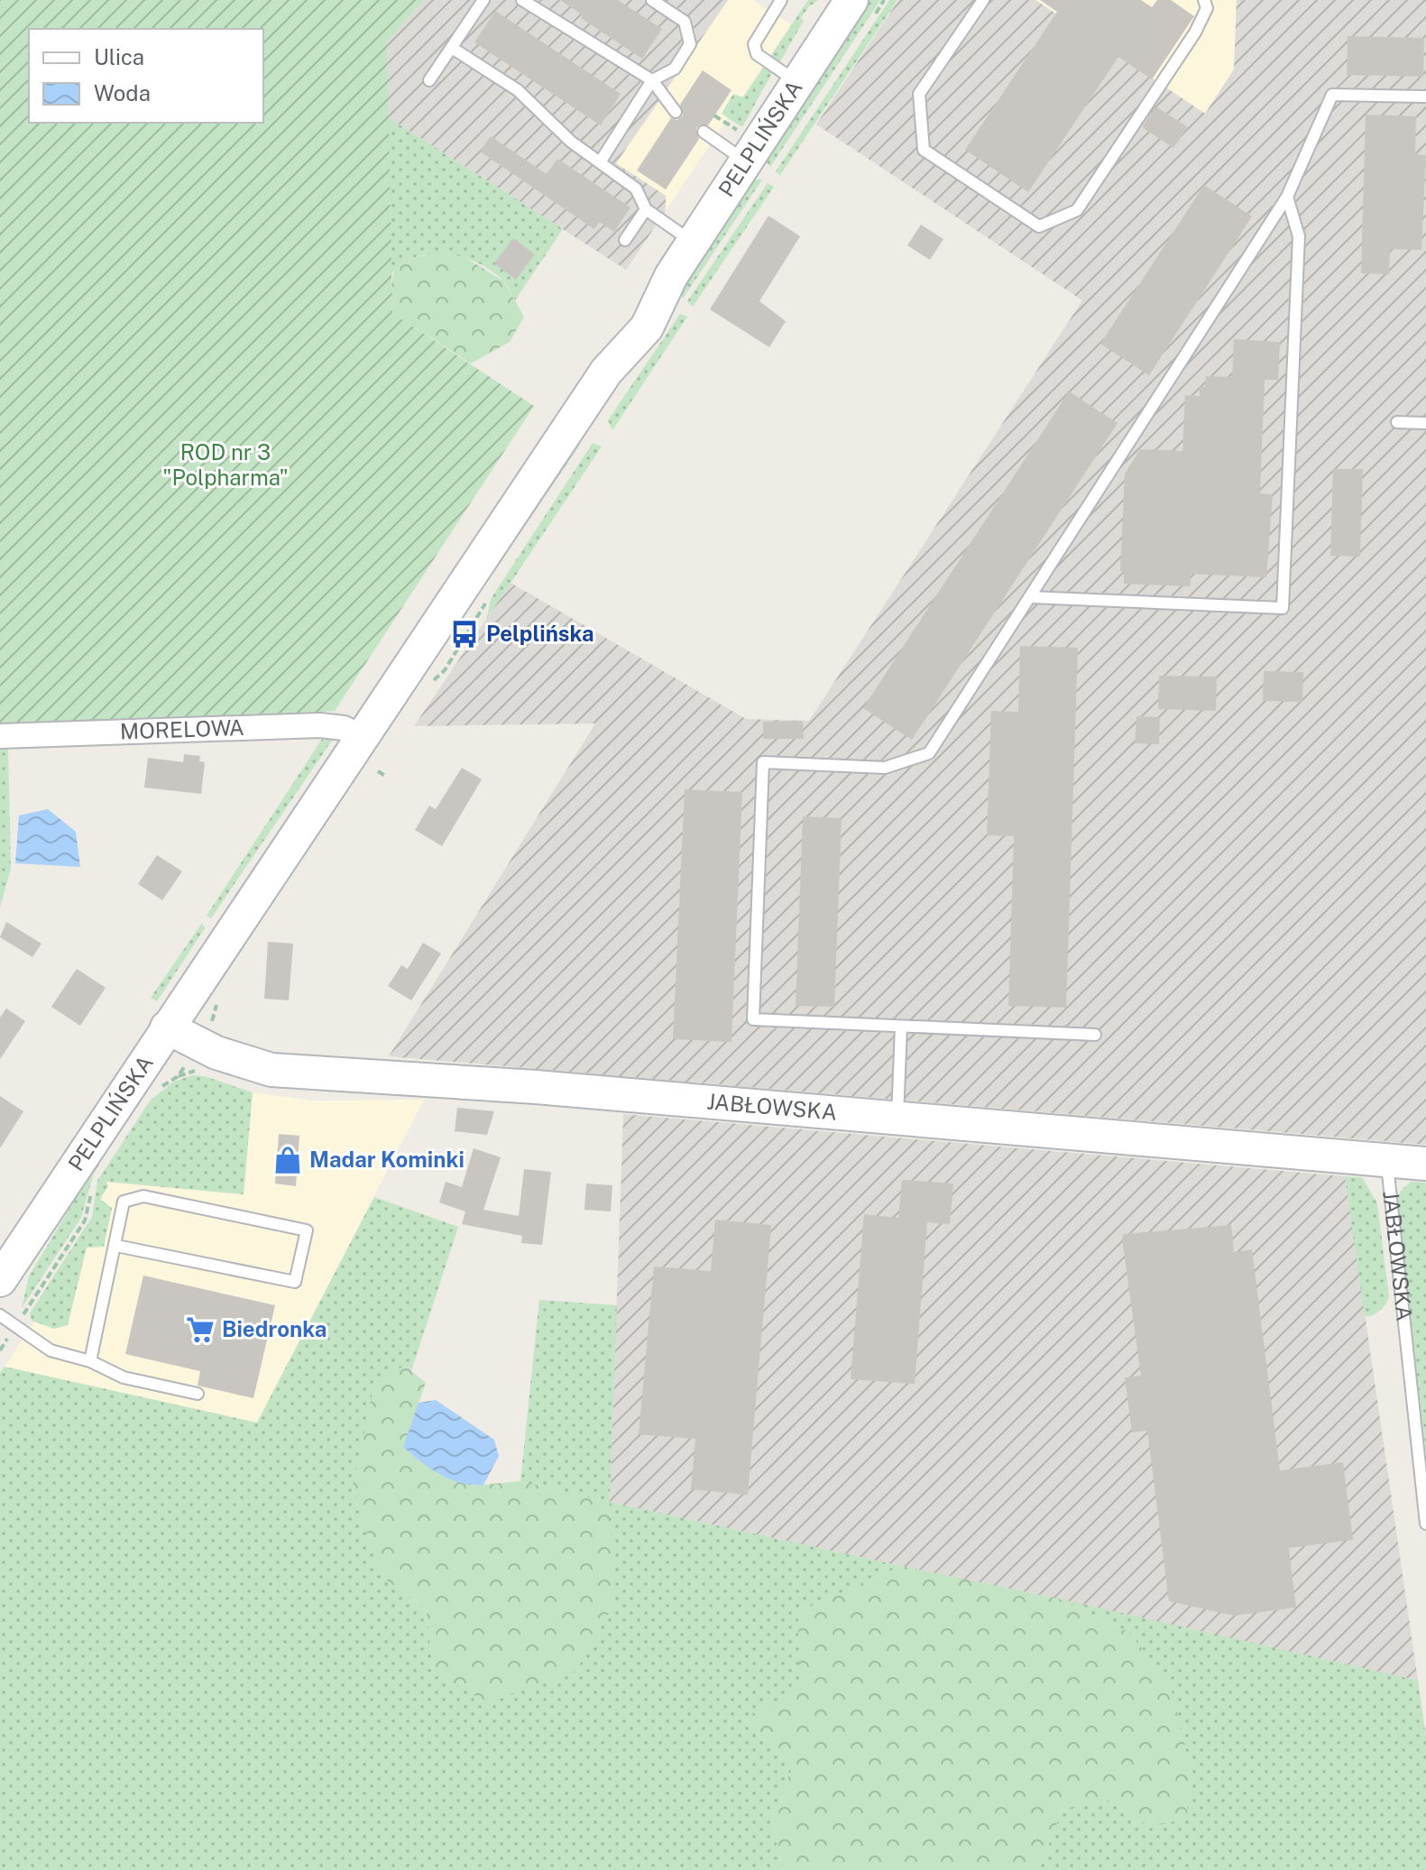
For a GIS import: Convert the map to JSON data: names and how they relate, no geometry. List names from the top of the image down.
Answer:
{
  "streets": {
    "main road": ["PELPLIŃSKA", "JABŁOWSKA"],
    "street": ["MORELOWA"]
  },
  "crossings": [
    ["PELPLIŃSKA", "MORELOWA"],
    ["PELPLIŃSKA", "JABŁOWSKA"]
  ],
  "parks": ["ROD nr 3 \"Polpharma\""],
  "places": {
    "bus stop": ["Pelplińska"],
    "shop": ["Madar Kominki"],
    "supermarket": ["Biedronka"]
  },
  "legend": ["Ulica", "Woda"]
}
